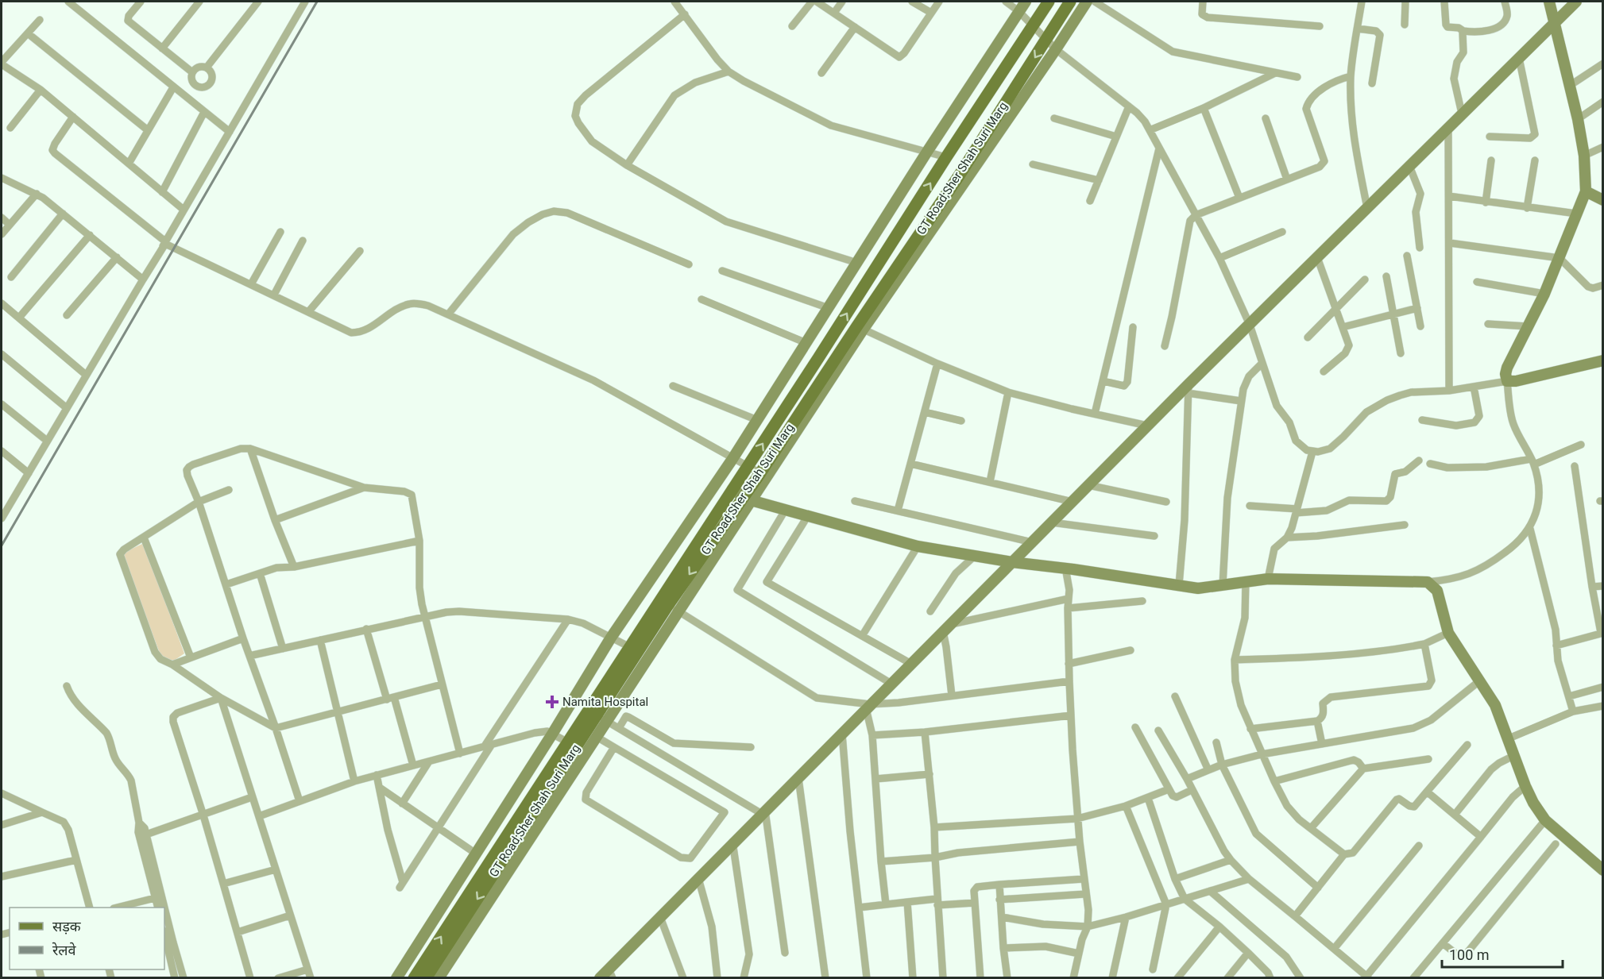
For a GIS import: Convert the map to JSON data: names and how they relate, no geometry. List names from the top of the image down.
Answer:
{
  "streets": {
    "main road": ["GT Road;Sher Shah Suri Marg"]
  },
  "places": {
    "health": ["Namita Hospital"]
  },
  "legend": ["सड़क", "रेलवे"],
  "scale_bar": "100 m"
}
